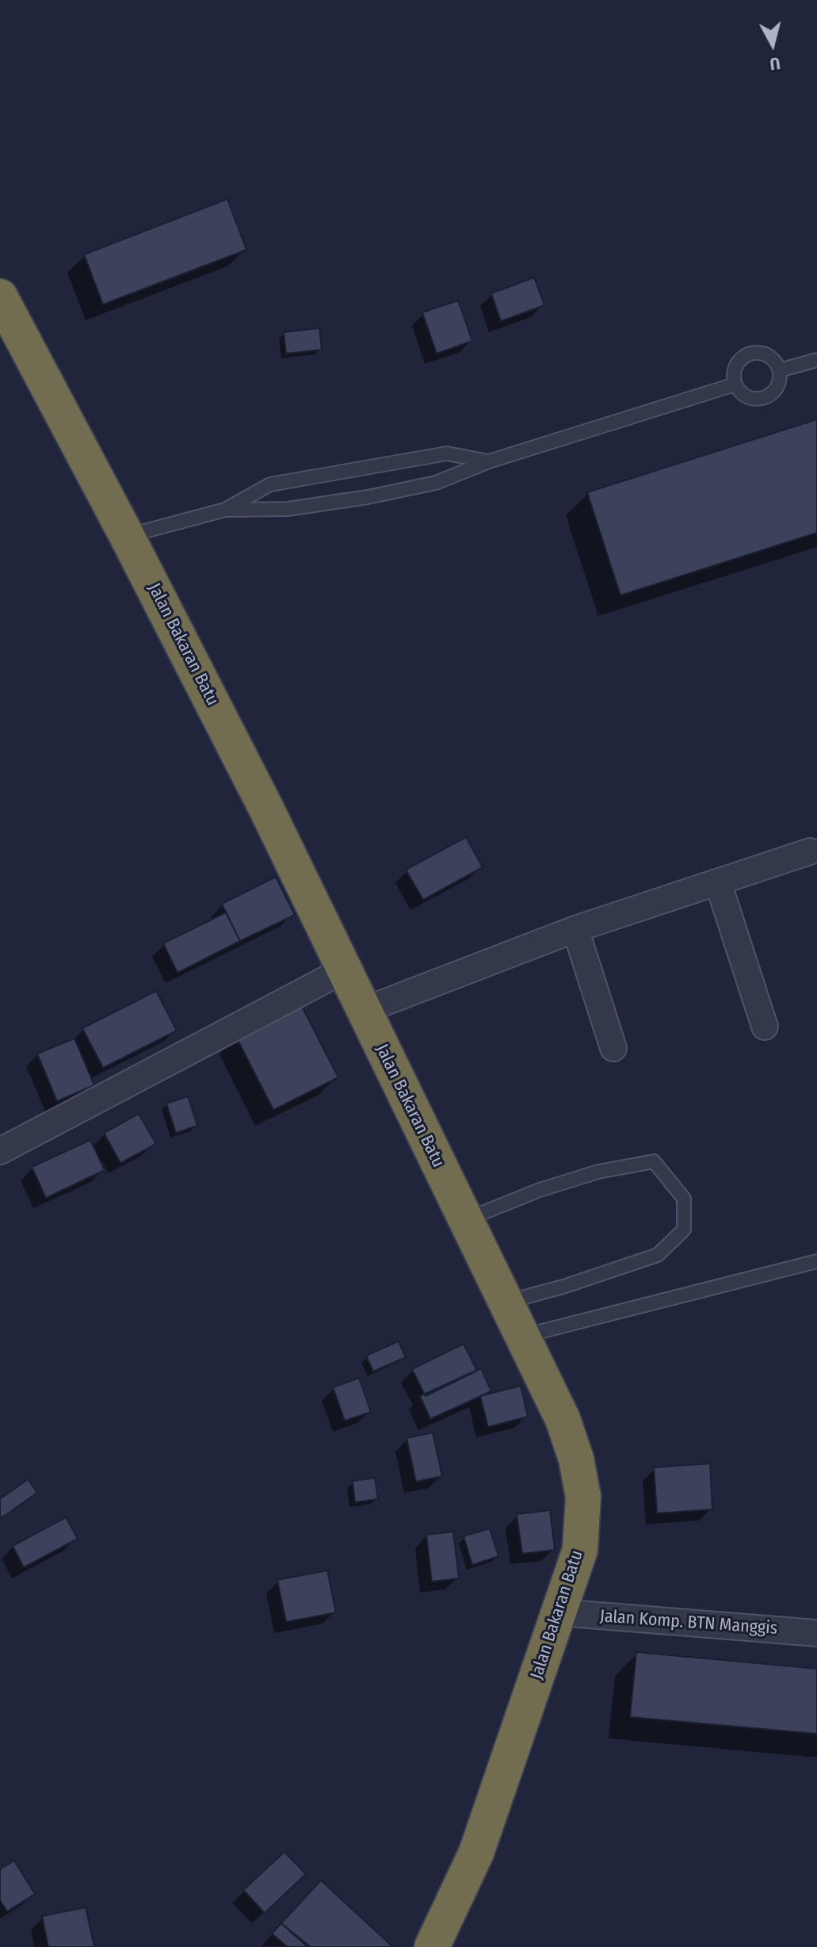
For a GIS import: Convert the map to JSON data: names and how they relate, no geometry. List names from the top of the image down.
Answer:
{
  "streets": {
    "highway": ["Jalan Bakaran Batu"],
    "street": ["Jalan Komp. BTN Manggis"]
  },
  "crossings": [
    ["Jalan Bakaran Batu", "Jalan Komp. BTN Manggis"]
  ],
  "north": "bottom"
}
